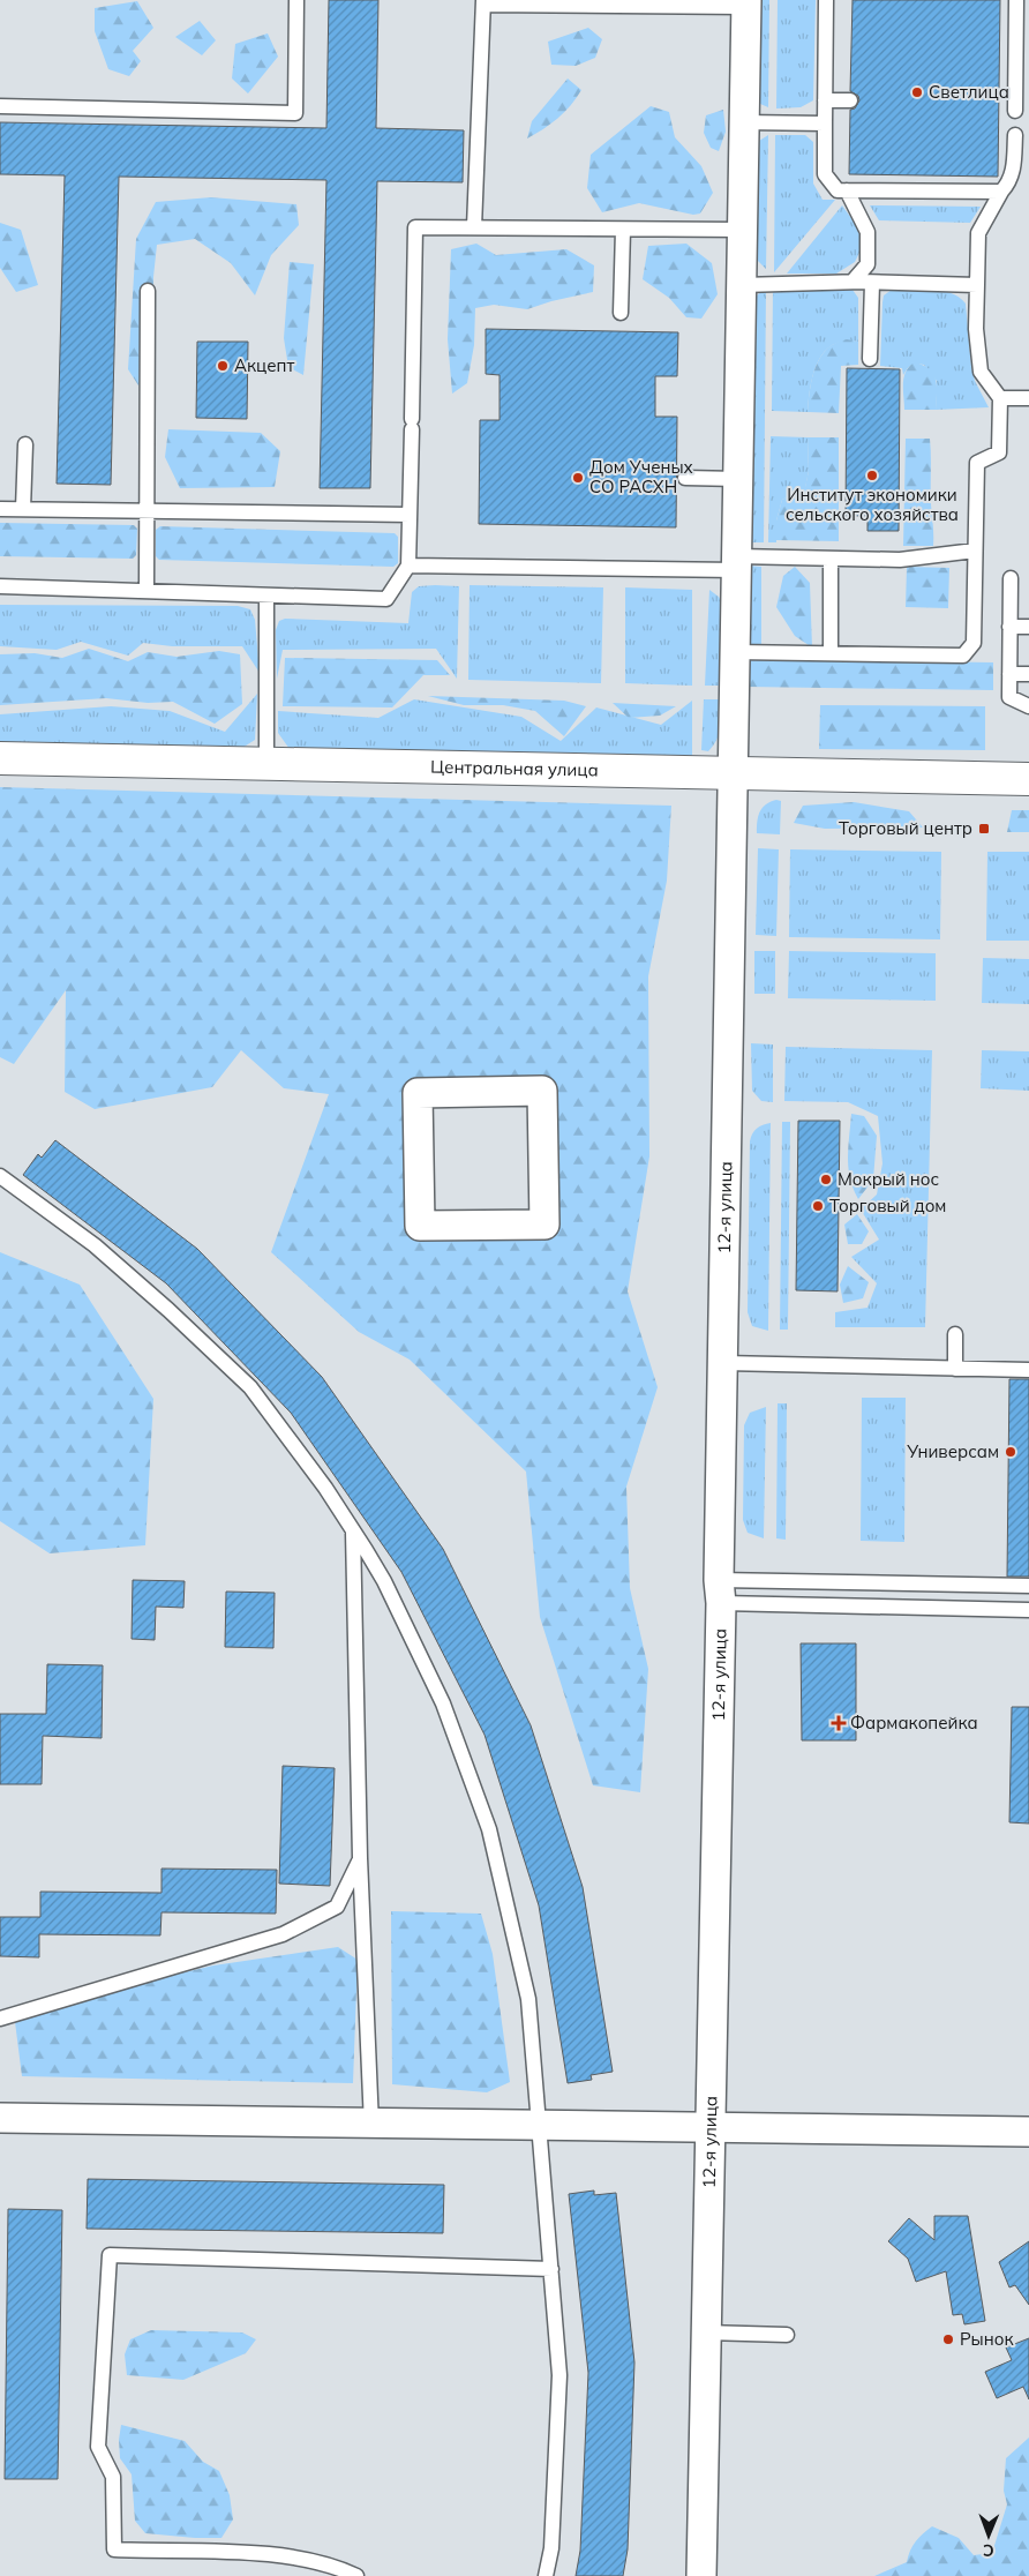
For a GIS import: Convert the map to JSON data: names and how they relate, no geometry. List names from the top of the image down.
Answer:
{
  "streets": {
    "main road": ["Центральная улица"],
    "street": ["12-я улица"]
  },
  "crossings": [
    ["Центральная улица", "12-я улица"]
  ],
  "places": {
    "other": [
      "Светлица",
      "Акцепт",
      "Институт экономики сельского хозяйства",
      "Дом Ученых СО РАСХН",
      "Мокрый нос",
      "Торговый дом",
      "Универсам",
      "Рынок"
    ],
    "transit": ["Торговый центр"],
    "health": ["Фармакопейка"]
  },
  "north": "bottom"
}
